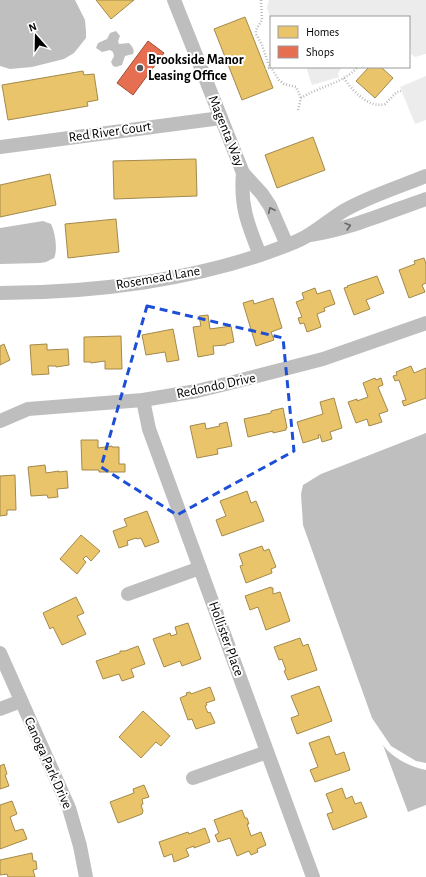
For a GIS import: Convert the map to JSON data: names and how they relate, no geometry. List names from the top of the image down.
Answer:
{
  "streets": {
    "street": [
      "Magenta Way",
      "Red River Court",
      "Rosemead Lane",
      "Redondo Drive",
      "Hollister Place",
      "Canoga Park Drive"
    ]
  },
  "crossings": [
    ["Magenta Way", "Red River Court"],
    ["Magenta Way", "Rosemead Lane"],
    ["Redondo Drive", "Hollister Place"]
  ],
  "places": ["Brookside Manor Leasing Office"],
  "legend": ["Homes", "Shops"],
  "north": "top"
}
